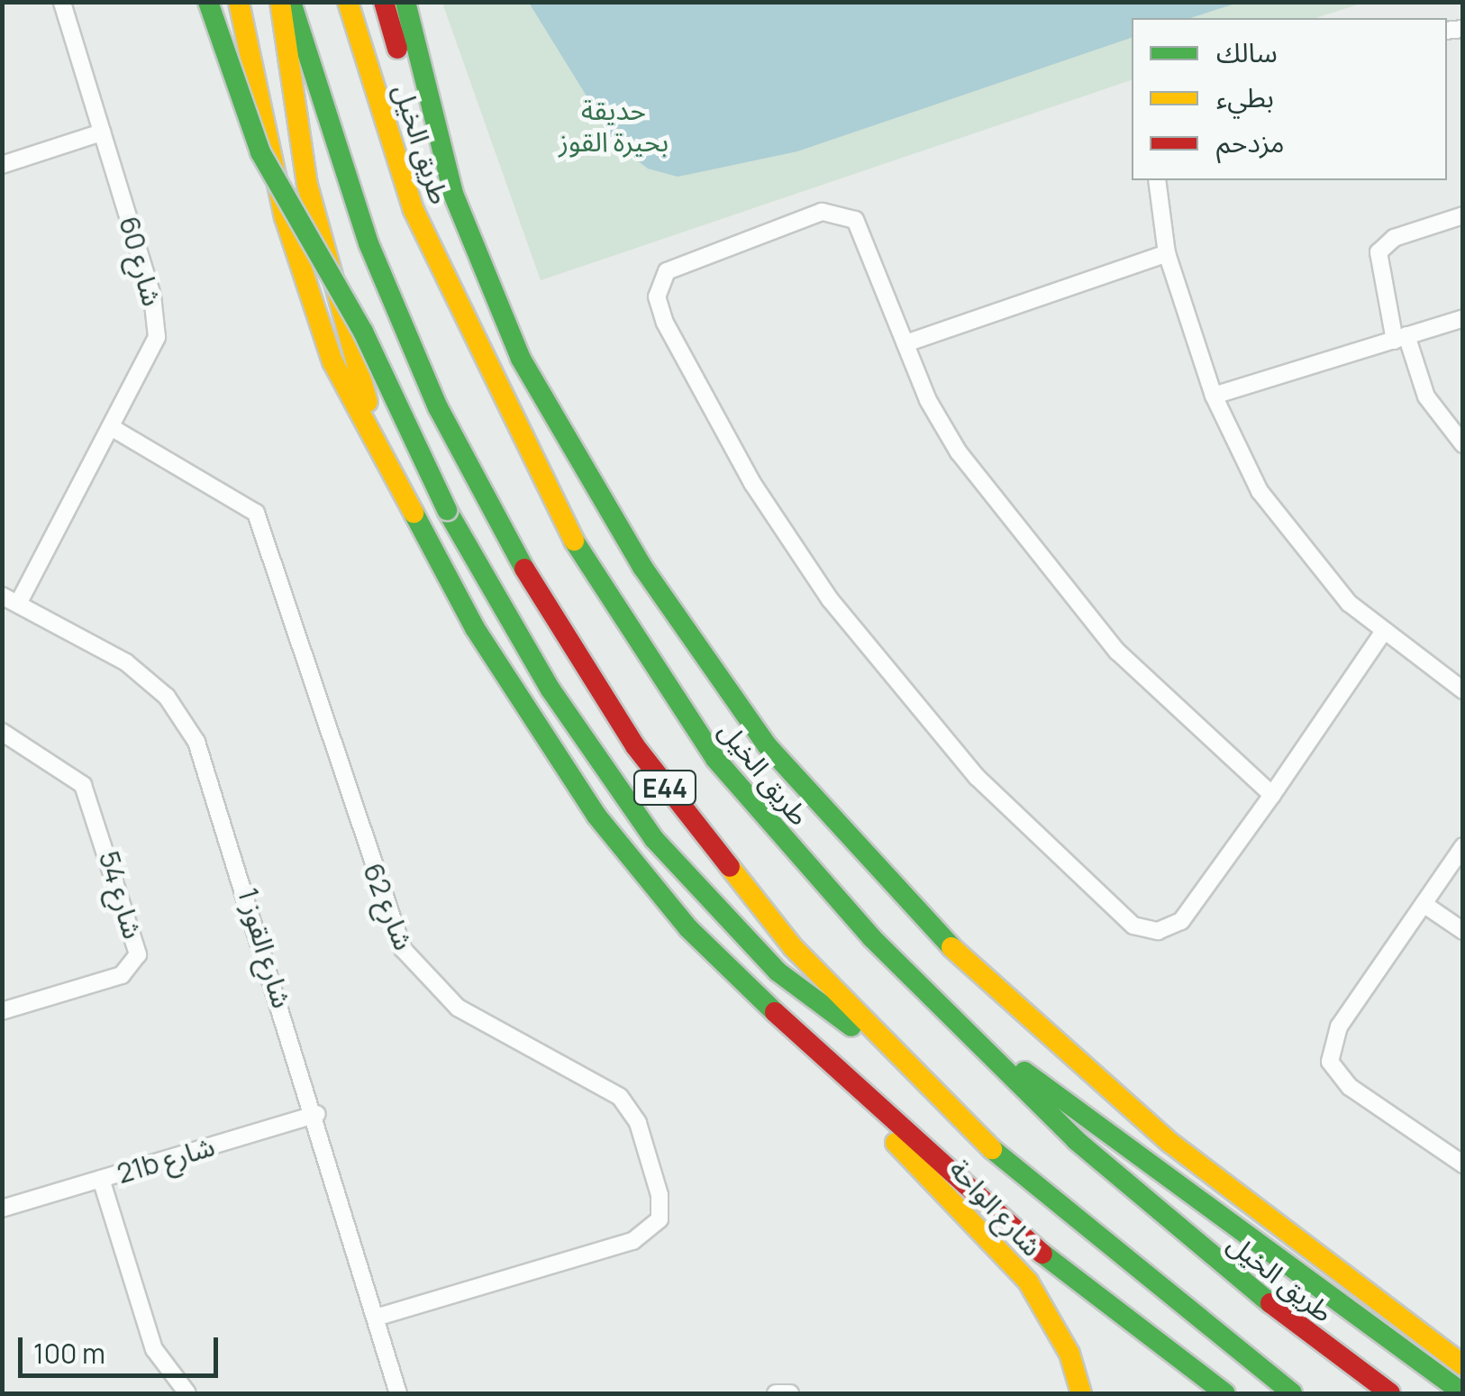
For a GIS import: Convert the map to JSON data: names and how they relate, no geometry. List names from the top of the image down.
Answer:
{
  "streets": {
    "main road": ["طريق الخيل", "E44", "شارع الواحة"],
    "street": [
      "شارع 60",
      "شارع 54",
      "شارع 62",
      "شارع القوز 1",
      "21b شارع"
    ]
  },
  "crossings": [
    ["شارع 60", "شارع 62"],
    ["شارع 60", "شارع القوز 1"],
    ["شارع 62", "شارع القوز 1"],
    ["شارع القوز 1", "21b شارع"]
  ],
  "parks": ["حديقة بحيرة القوز"],
  "legend": ["سالك", "بطيء", "مزدحم"],
  "scale_bar": "100 m"
}
